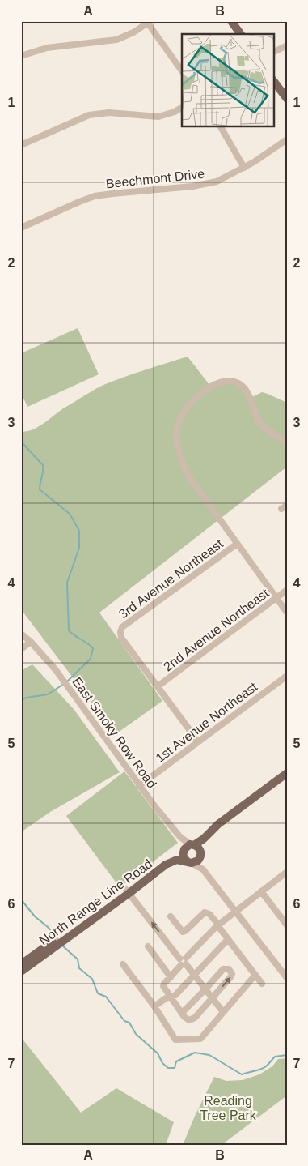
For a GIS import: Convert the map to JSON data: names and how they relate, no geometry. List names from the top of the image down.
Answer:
{
  "streets": {
    "main road": ["North Range Line Road"],
    "street": [
      "Beechmont Drive",
      "3rd Avenue Northeast",
      "2nd Avenue Northeast",
      "1st Avenue Northeast",
      "East Smoky Row Road"
    ]
  },
  "crossings": [
    ["3rd Avenue Northeast", "2nd Avenue Northeast"],
    ["1st Avenue Northeast", "East Smoky Row Road"],
    ["East Smoky Row Road", "North Range Line Road"]
  ],
  "parks": ["Reading Tree Park"],
  "grid": {
    "columns": ["A", "B"],
    "rows": [
      "1",
      "2",
      "3",
      "4",
      "5",
      "6",
      "7"
    ]
  }
}
